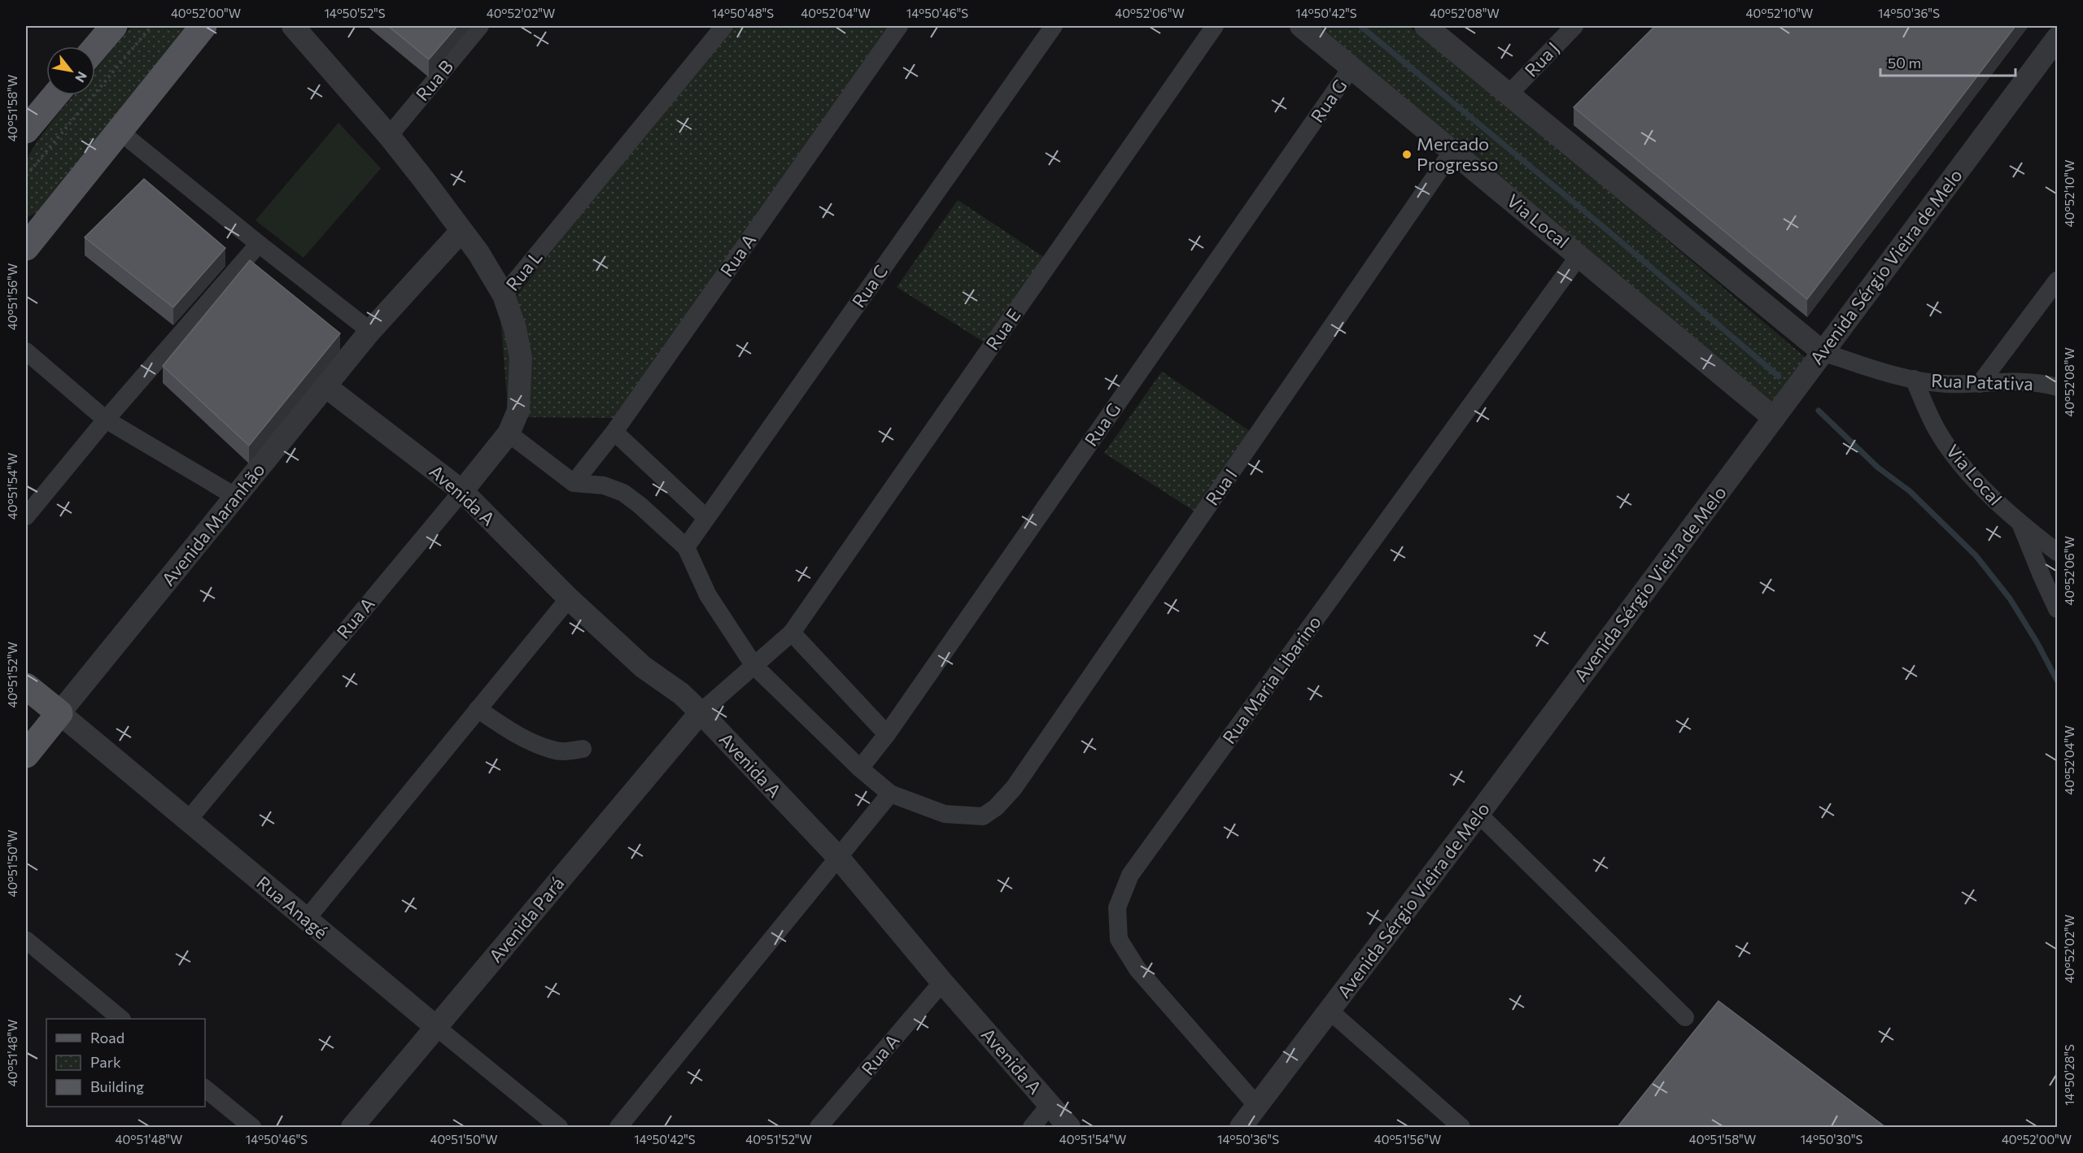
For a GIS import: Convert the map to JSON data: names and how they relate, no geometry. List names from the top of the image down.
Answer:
{
  "streets": {
    "main road": ["Avenida Maranhão", "Rua Anagé"],
    "street": [
      "Rua J",
      "Rua B",
      "Rua G",
      "Via Local",
      "Rua A",
      "Avenida Sérgio Vieira de Melo",
      "Rua L",
      "Rua C",
      "Rua E",
      "Rua Patativa",
      "Rua I",
      "Avenida A",
      "Rua Maria Libarino",
      "Avenida Pará"
    ]
  },
  "crossings": [
    ["Rua B", "Rua L"],
    ["Rua G", "Via Local"],
    ["Via Local", "Avenida Sérgio Vieira de Melo"],
    ["Via Local", "Rua Patativa"],
    ["Via Local", "Rua I"],
    ["Via Local", "Rua Maria Libarino"],
    ["Rua A", "Rua L"],
    ["Rua A", "Avenida A"],
    ["Rua A", "Rua Anagé"],
    ["Avenida Sérgio Vieira de Melo", "Rua Patativa"],
    ["Avenida Sérgio Vieira de Melo", "Rua Maria Libarino"],
    ["Rua L", "Avenida Maranhão"],
    ["Rua E", "Avenida A"],
    ["Rua E", "Avenida Pará"],
    ["Avenida A", "Avenida Maranhão"],
    ["Avenida A", "Avenida Pará"],
    ["Avenida Maranhão", "Rua Anagé"],
    ["Rua Anagé", "Avenida Pará"]
  ],
  "places": ["Mercado Progresso"],
  "legend": ["Road", "Park", "Building"],
  "scale_bar": "50 m",
  "north": "bottom right",
  "coordinates": [
    "40°52'00\"W",
    "14°50'52\"S",
    "40°52'02\"W",
    "14°50'48\"S",
    "40°52'04\"W",
    "14°50'46\"S",
    "40°52'06\"W",
    "14°50'42\"S",
    "40°52'08\"W",
    "40°52'10\"W",
    "14°50'36\"S",
    "40°51'58\"W",
    "40°51'56\"W",
    "40°51'54\"W",
    "40°51'52\"W",
    "40°51'50\"W",
    "40°51'48\"W",
    "14°50'28\"S",
    "14°50'30\"S"
  ]
}
